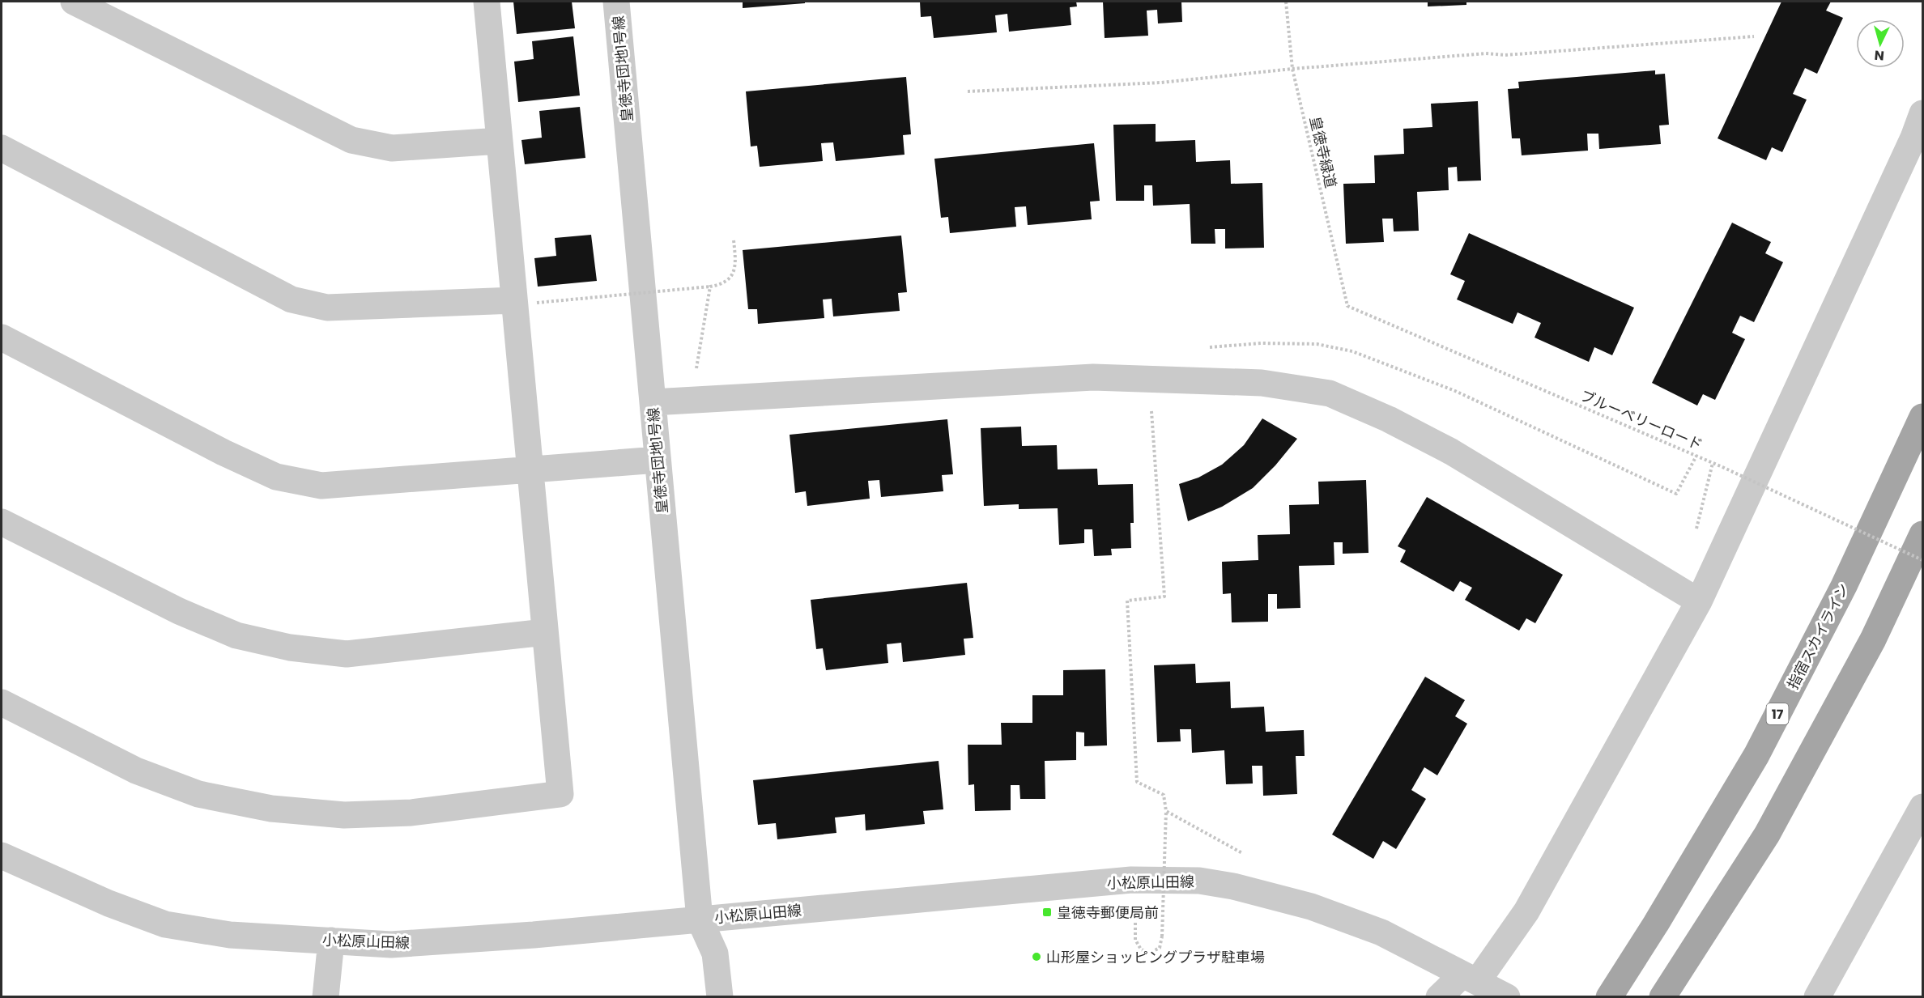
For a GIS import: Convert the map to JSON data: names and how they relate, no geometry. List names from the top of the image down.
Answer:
{
  "streets": {
    "main road": ["指宿スカイライン", "17"],
    "street": ["皇徳寺団地1号線", "小松原山田線"],
    "path": ["皇徳寺緑道", "ブルーベリーロード"]
  },
  "crossings": [
    ["皇徳寺団地1号線", "小松原山田線"],
    ["皇徳寺緑道", "ブルーベリーロード"]
  ],
  "places": {
    "transit": ["皇徳寺郵便局前"],
    "other": ["山形屋ショッピングプラザ駐車場"]
  },
  "north": "bottom"
}
